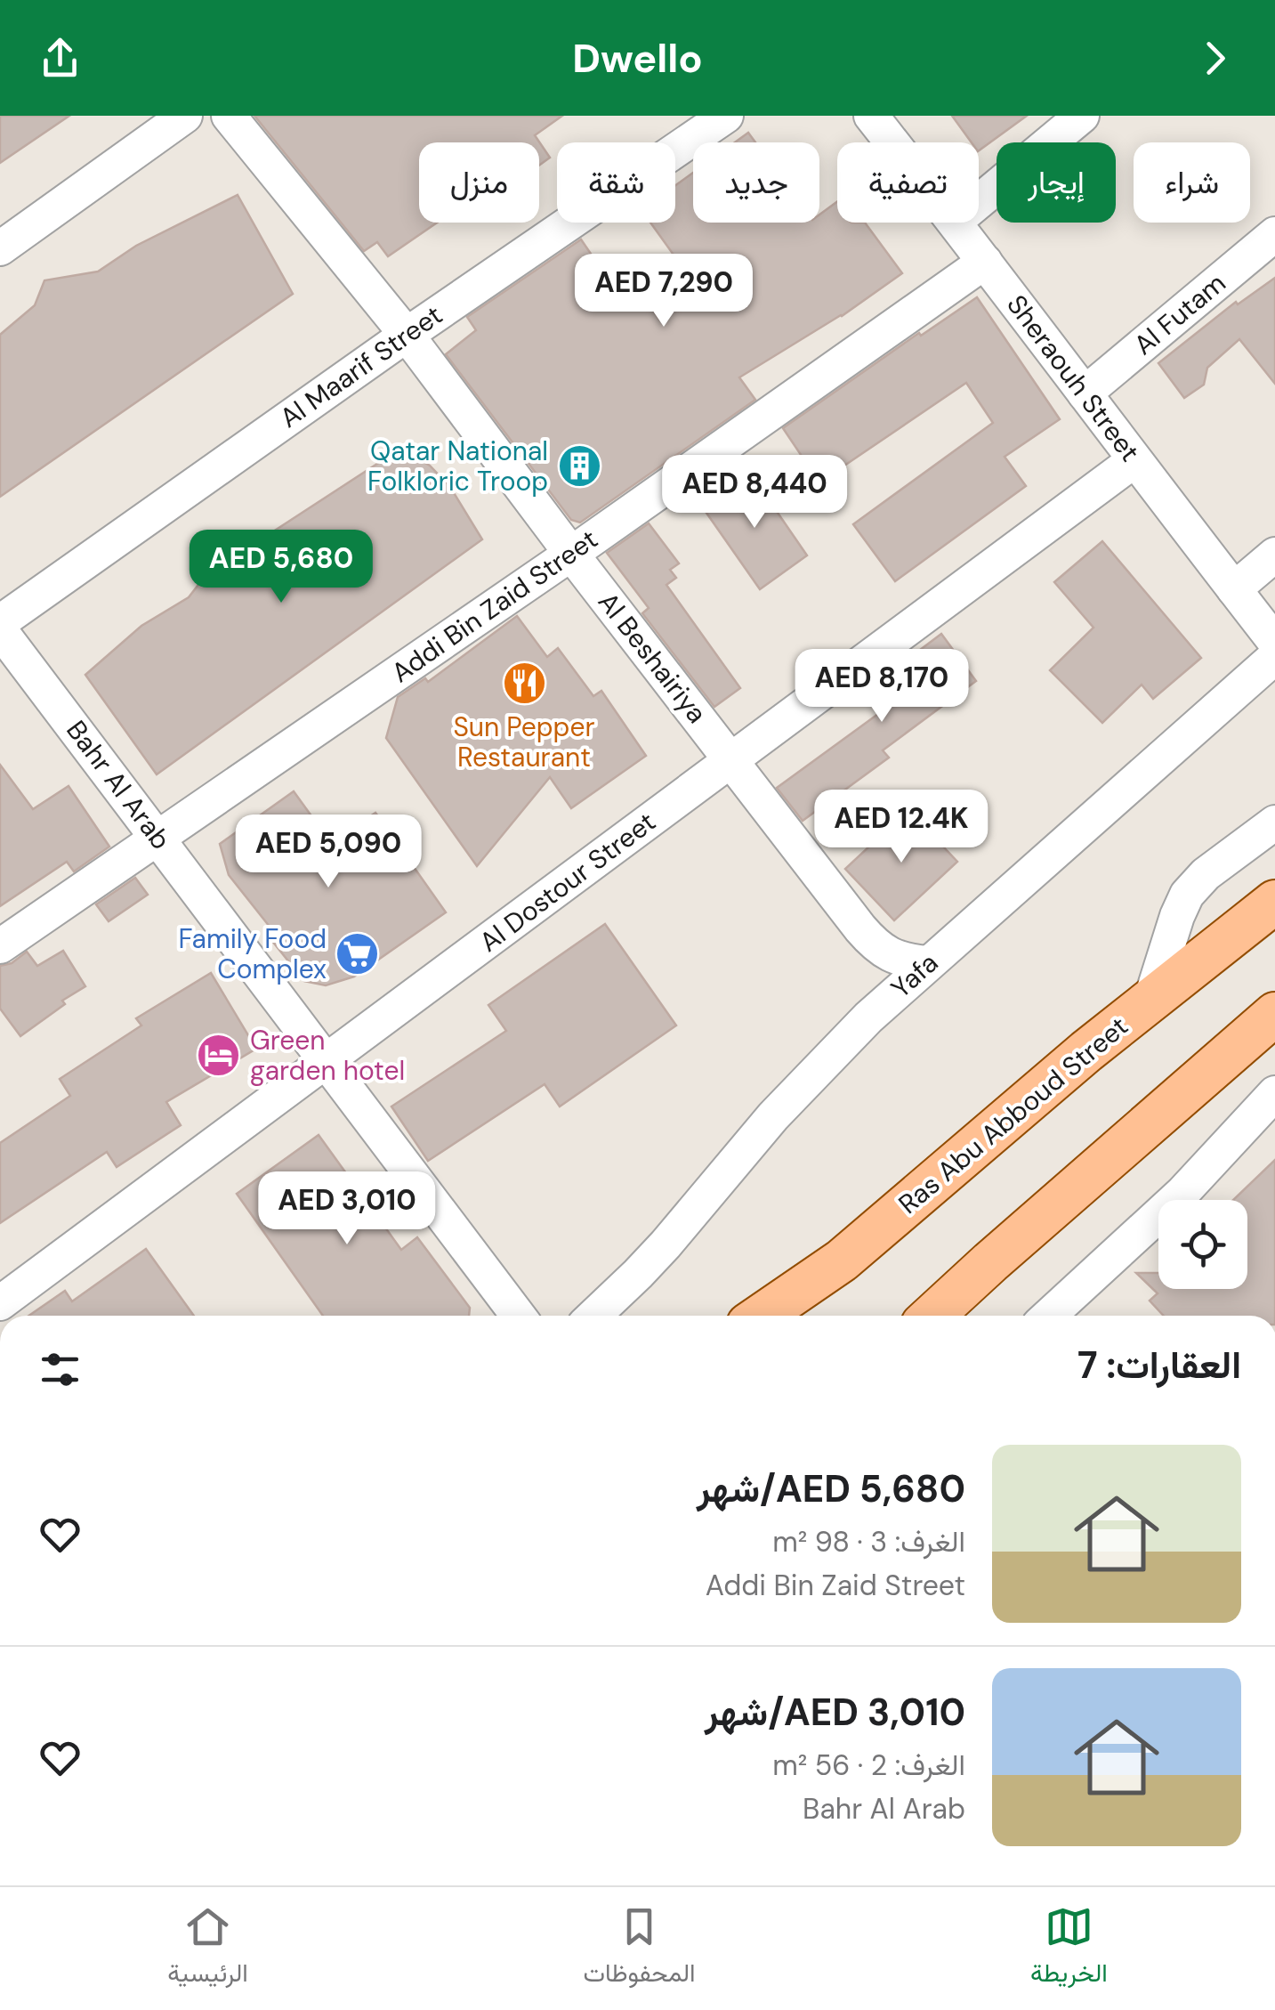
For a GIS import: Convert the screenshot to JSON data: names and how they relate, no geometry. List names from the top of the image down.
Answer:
{
  "streets": {
    "main road": ["Ras Abu Abboud Street"],
    "street": [
      "Al Futam",
      "Al Maarif Street",
      "Sheraouh Street",
      "Addi Bin Zaid Street",
      "Al Beshairiya",
      "Bahr Al Arab",
      "Al Dostour Street",
      "Yafa"
    ]
  },
  "crossings": [
    ["Al Futam", "Sheraouh Street"],
    ["Al Maarif Street", "Al Beshairiya"],
    ["Sheraouh Street", "Addi Bin Zaid Street"],
    ["Sheraouh Street", "Al Dostour Street"],
    ["Addi Bin Zaid Street", "Al Beshairiya"],
    ["Addi Bin Zaid Street", "Bahr Al Arab"],
    ["Al Beshairiya", "Al Dostour Street"],
    ["Al Beshairiya", "Yafa"],
    ["Bahr Al Arab", "Al Dostour Street"]
  ],
  "places": {
    "building": ["Qatar National Folkloric Troop"],
    "restaurant": ["Sun Pepper Restaurant"],
    "supermarket": ["Family Food Complex"],
    "hotel": ["Green garden hotel"]
  },
  "page": {
    "header": "Dwello",
    "chip": [
      "شراء",
      "إيجار",
      "تصفية",
      "جديد",
      "شقة",
      "منزل"
    ],
    "price": [
      "AED 7,290",
      "AED 8,440",
      "AED 5,680",
      "AED 8,170",
      "AED 12.4K",
      "AED 5,090",
      "AED 3,010"
    ],
    "heading": "العقارات: 7",
    "list": [
      {
        "name": "AED 5,680/شهر",
        "note": "الغرف: 3 · 98 m² · Addi Bin Zaid Street"
      },
      {
        "name": "AED 3,010/شهر",
        "note": "الغرف: 2 · 56 m² · Bahr Al Arab"
      }
    ],
    "tabs": ["الخريطة", "المحفوظات", "الرئيسية"]
  }
}
